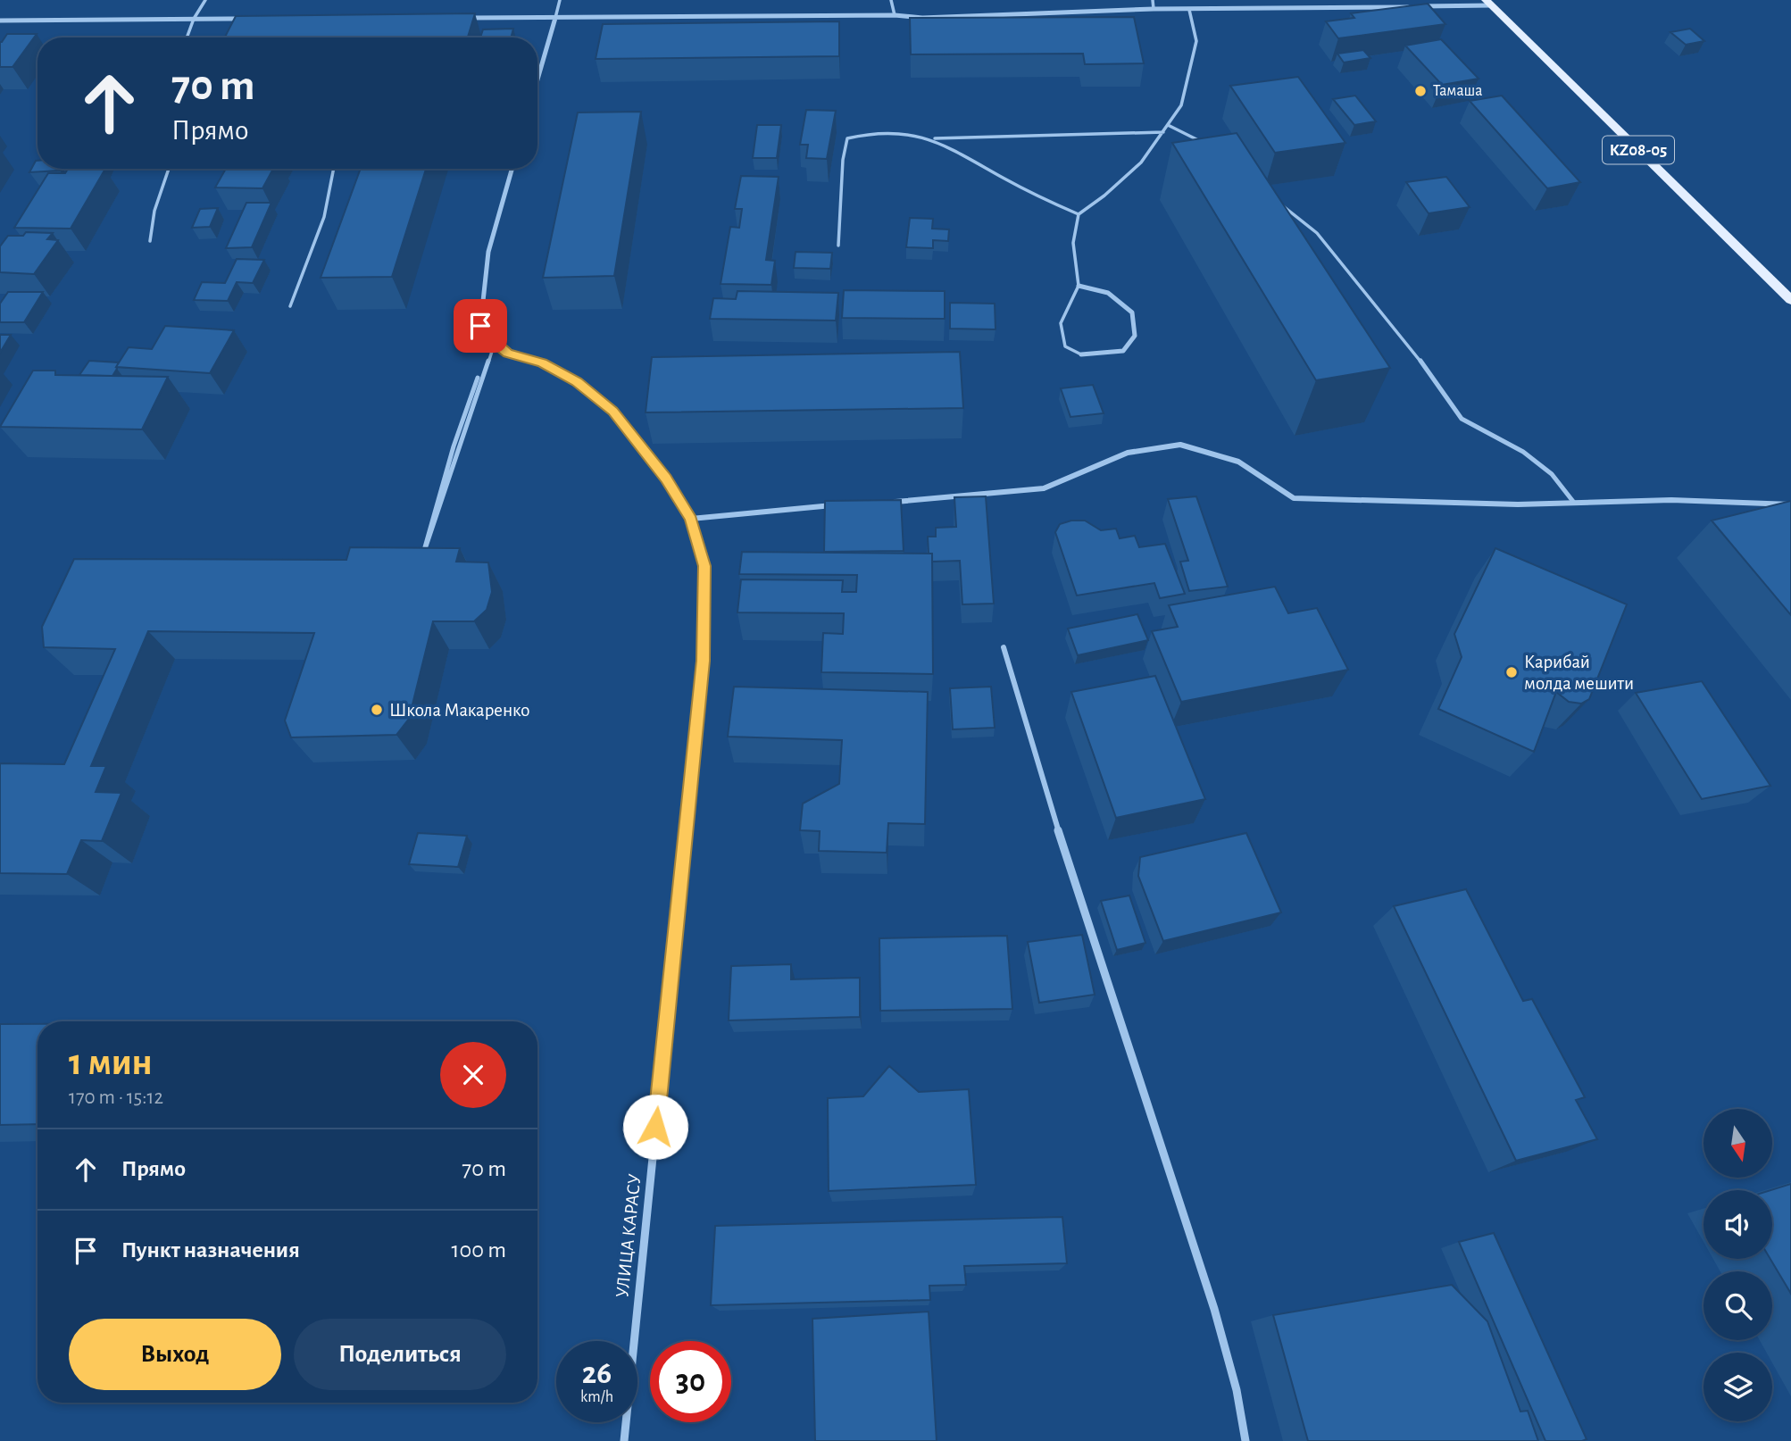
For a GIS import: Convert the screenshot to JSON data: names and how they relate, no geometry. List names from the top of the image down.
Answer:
{
  "streets": {
    "main road": ["KZ08-05"],
    "street": ["УЛИЦА КАРАСУ"]
  },
  "places": ["Тамаша", "Карибай молда мешити", "Школа Макаренко"],
  "north": "bottom",
  "page": {
    "turn": ["70 m", "Прямо"],
    "heading": ["1 мин", "170 m · 15:12"],
    "list": [
      {
        "name": "Прямо",
        "value": "70 m"
      },
      {
        "name": "Пункт назначения",
        "value": "100 m"
      }
    ],
    "buttons": ["Выход", "Поделиться"],
    "speed": "26 km/h",
    "limit": "30"
  }
}
